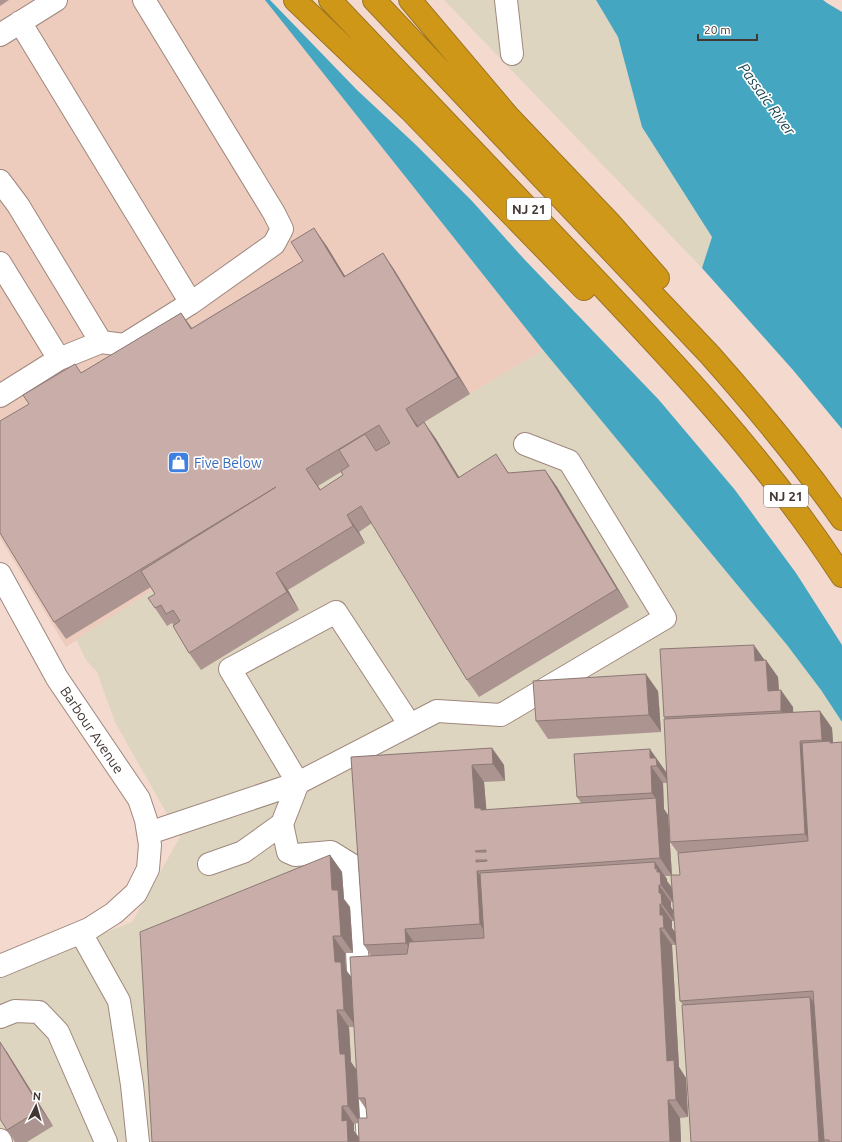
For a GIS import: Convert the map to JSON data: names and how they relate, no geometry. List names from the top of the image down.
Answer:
{
  "streets": {
    "highway": ["NJ 21"],
    "street": ["Barbour Avenue"]
  },
  "water": ["Passaic River"],
  "places": {
    "shop": ["Five Below"]
  },
  "scale_bar": "20 m",
  "north": "top"
}
